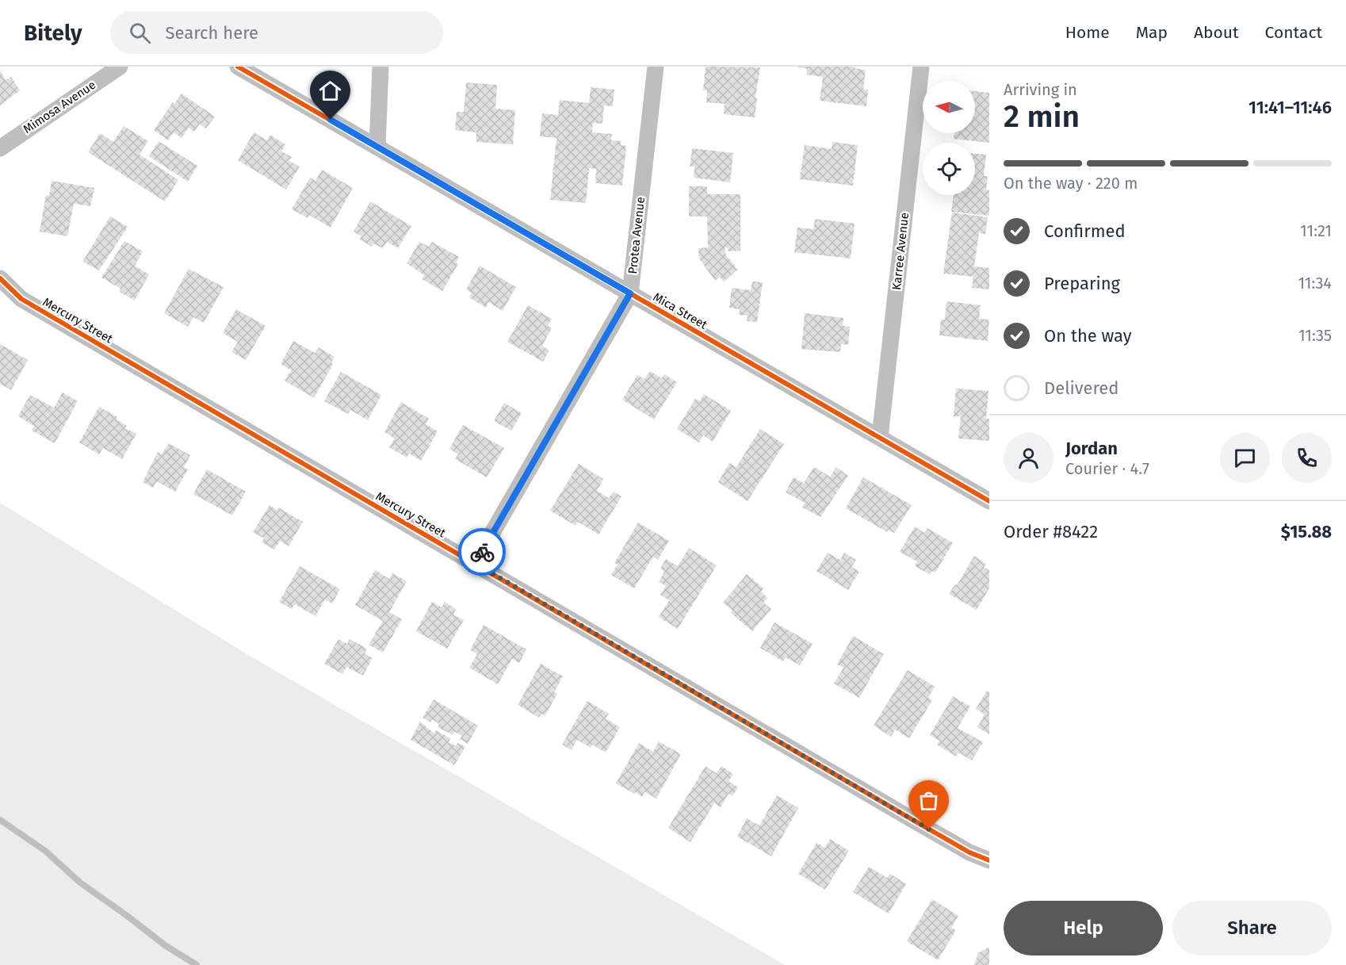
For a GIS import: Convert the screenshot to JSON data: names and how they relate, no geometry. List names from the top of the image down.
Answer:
{
  "streets": {
    "street": [
      "Mimosa Avenue",
      "Protea Avenue",
      "Karree Avenue",
      "Mica Street",
      "Mercury Street"
    ]
  },
  "crossings": [
    ["Protea Avenue", "Mica Street"],
    ["Protea Avenue", "Mercury Street"],
    ["Karree Avenue", "Mica Street"]
  ],
  "north": "left",
  "page": {
    "header": "Bitely",
    "search": "Search here",
    "nav": [
      "Home",
      "Map",
      "About",
      "Contact"
    ],
    "heading": ["2 min", "Arriving in", "11:41–11:46"],
    "panel": [
      "Jordan",
      "Courier · 4.7",
      "Order #8422",
      "$15.88"
    ],
    "bar": "On the way · 220 m",
    "list": [
      ["Confirmed", "11:21"],
      ["Preparing", "11:34"],
      ["On the way", "11:35"],
      "Delivered"
    ],
    "buttons": ["Help", "Share"]
  }
}
